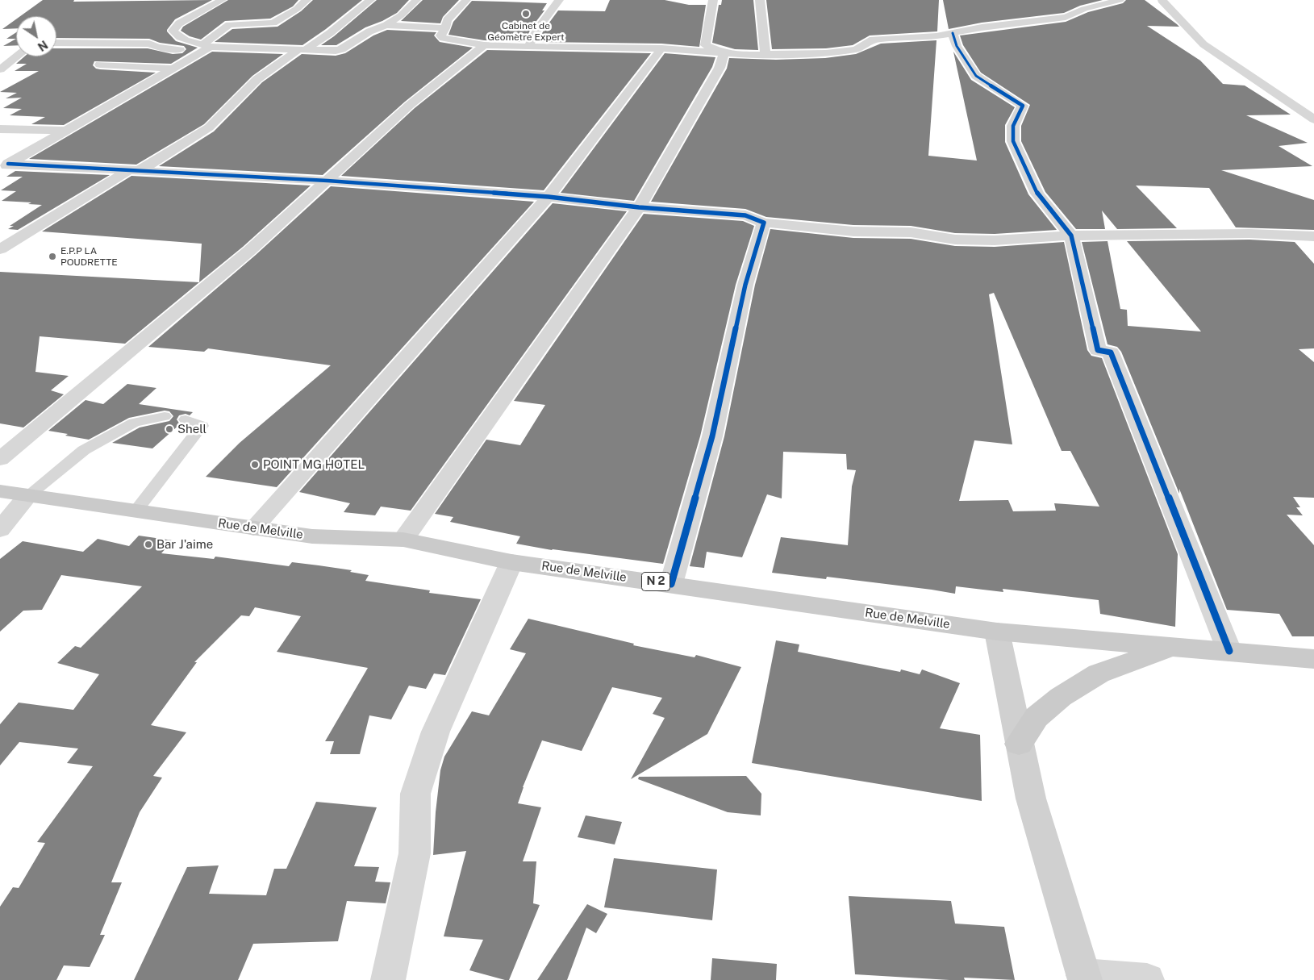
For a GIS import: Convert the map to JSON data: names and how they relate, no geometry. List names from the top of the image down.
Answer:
{
  "streets": {
    "main road": ["Rue de Melville", "N 2"]
  },
  "places": [
    "Cabinet de Géomètre Expert",
    "E.P.P LA POUDRETTE",
    "Shell",
    "POINT MG HOTEL",
    "Bar J'aime"
  ],
  "north": "bottom right"
}
